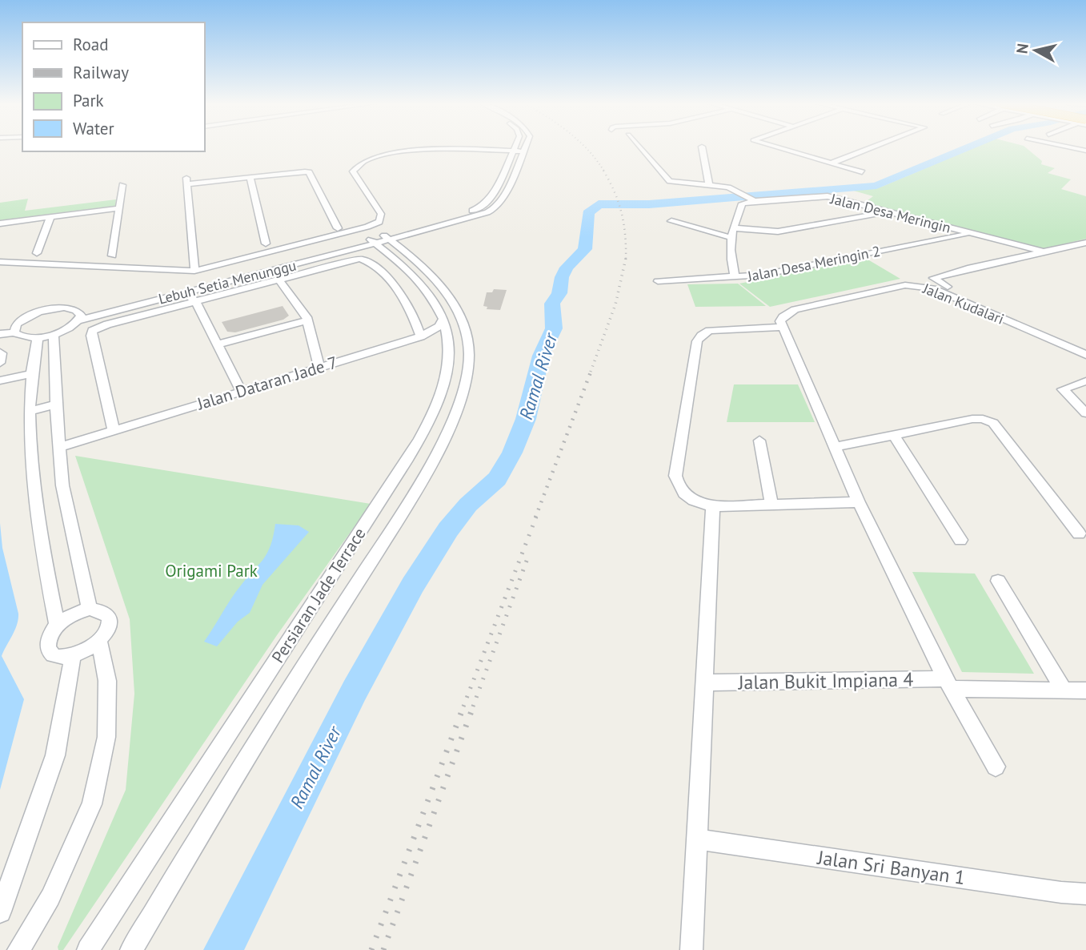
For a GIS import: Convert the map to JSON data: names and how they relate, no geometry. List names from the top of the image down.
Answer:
{
  "streets": {
    "street": [
      "Jalan Desa Meringin",
      "Jalan Desa Meringin 2",
      "Lebuh Setia Menunggu",
      "Jalan Kudalari",
      "Jalan Dataran Jade 7",
      "Persiaran Jade Terrace",
      "Jalan Bukit Impiana 4",
      "Jalan Sri Banyan 1"
    ]
  },
  "crossings": [
    ["Jalan Desa Meringin", "Jalan Desa Meringin 2"],
    ["Lebuh Setia Menunggu", "Persiaran Jade Terrace"]
  ],
  "water": ["Ramal River"],
  "parks": ["Origami Park"],
  "legend": [
    "Road",
    "Railway",
    "Park",
    "Water"
  ],
  "north": "left"
}
